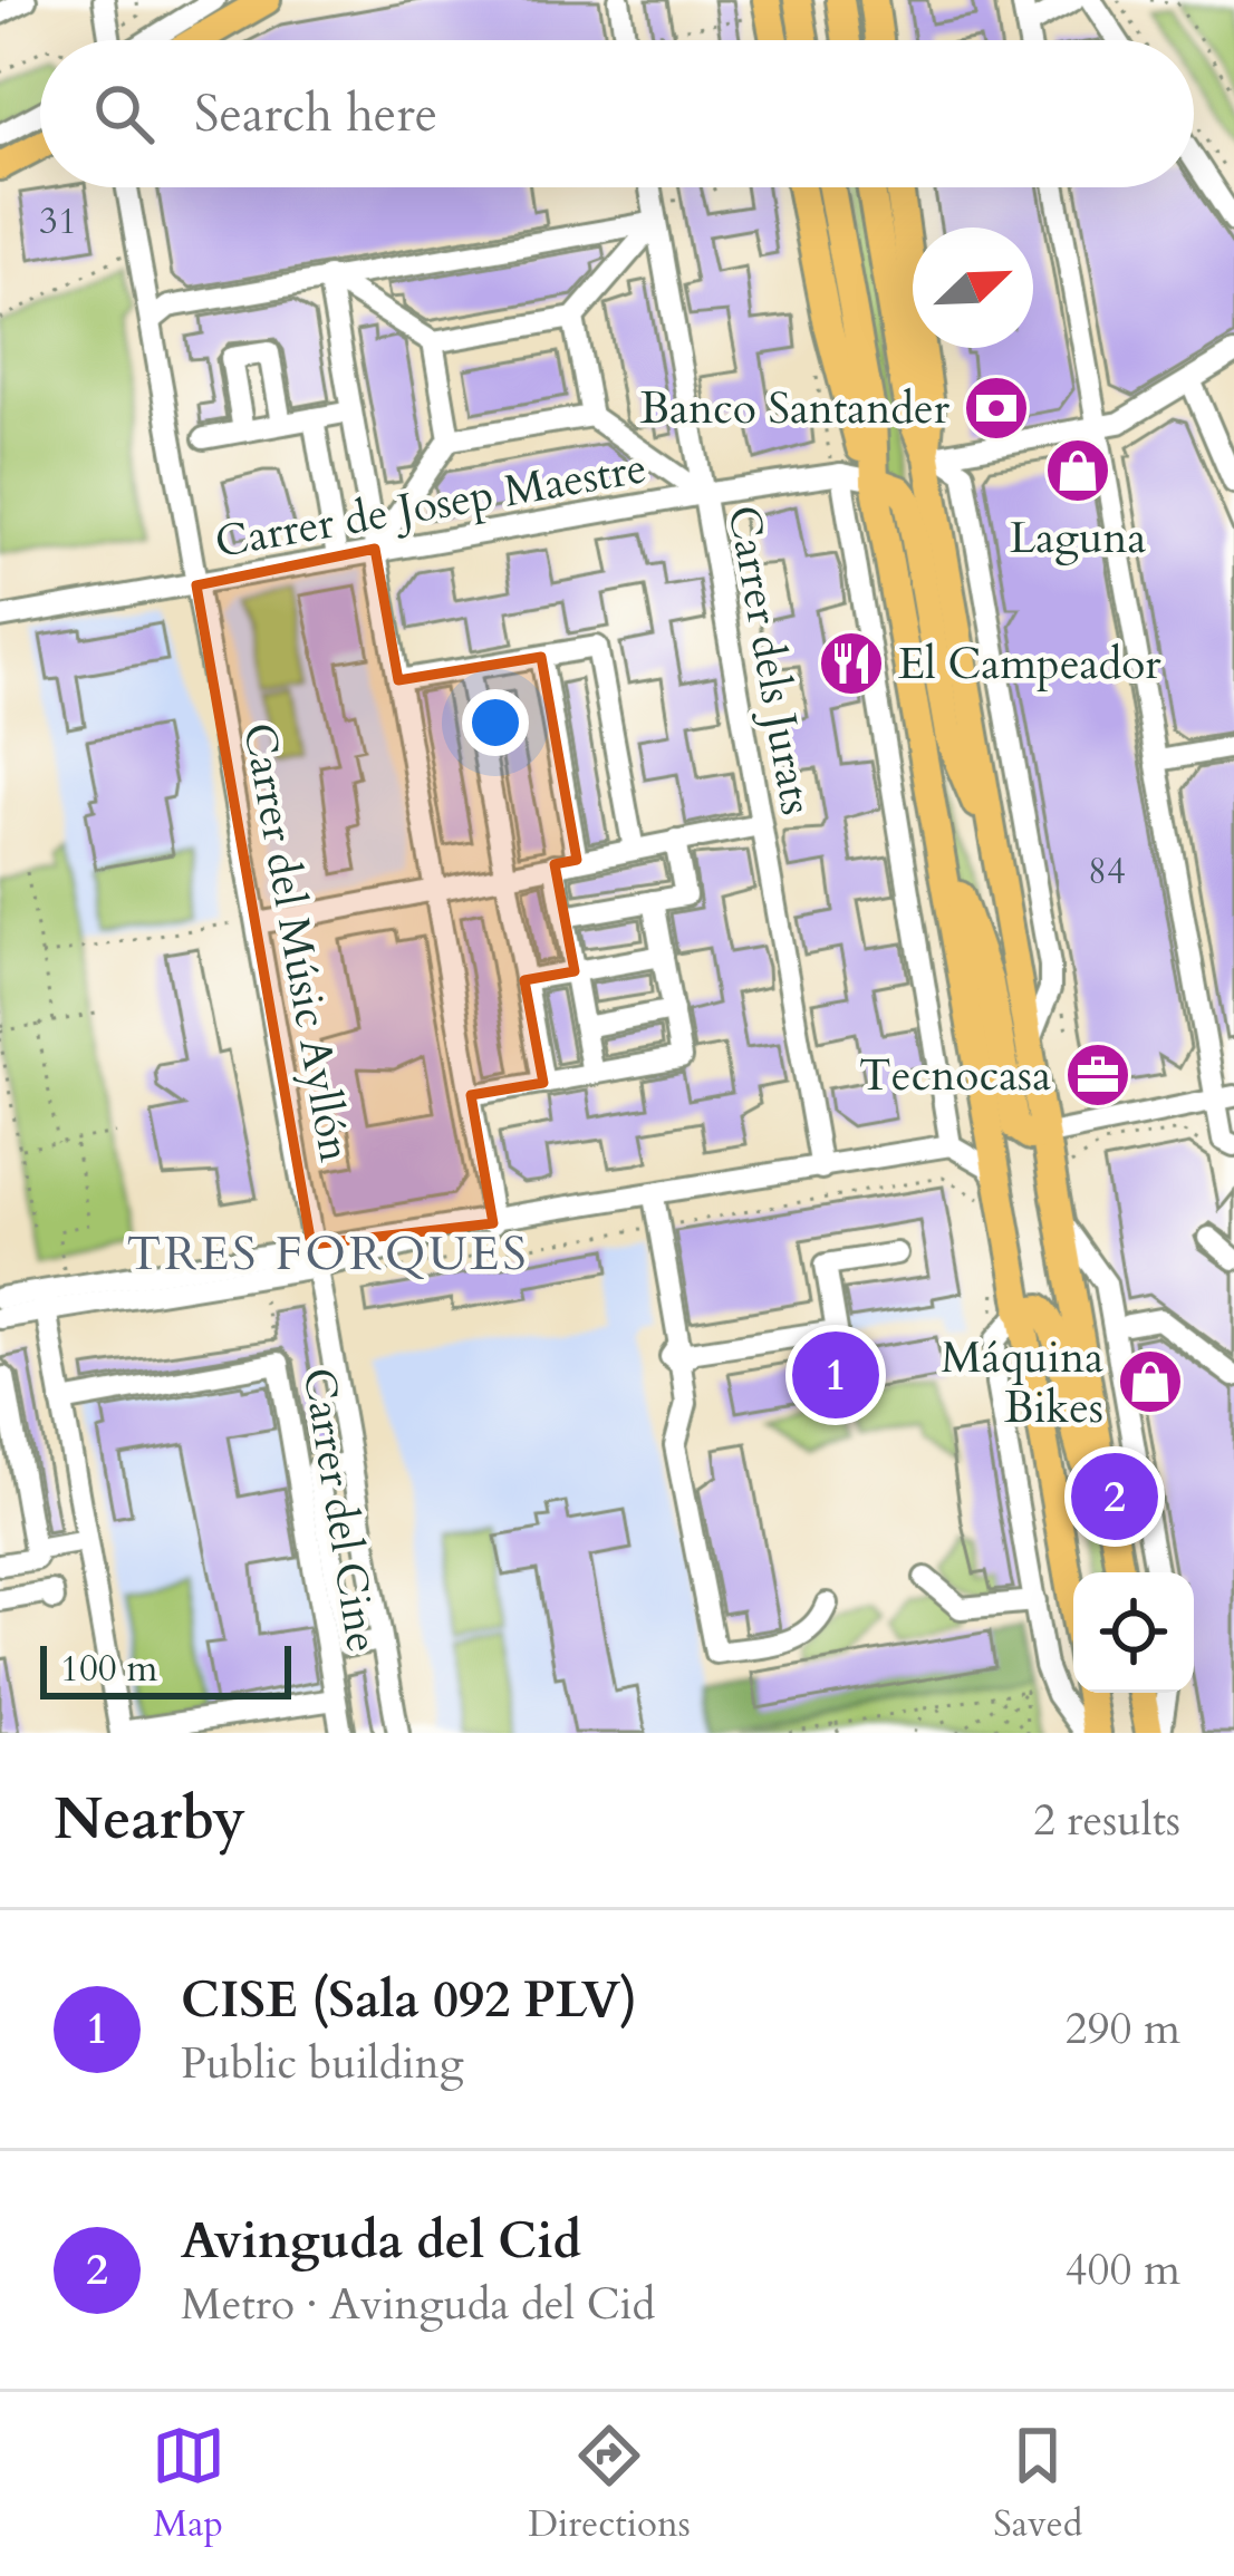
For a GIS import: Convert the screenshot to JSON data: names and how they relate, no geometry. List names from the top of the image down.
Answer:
{
  "streets": {
    "street": [
      "Carrer de Josep Maestre",
      "Carrer dels Jurats",
      "Carrer del Músic Ayllón",
      "Carrer del Cine"
    ]
  },
  "crossings": [
    ["Carrer de Josep Maestre", "Carrer dels Jurats"],
    ["Carrer de Josep Maestre", "Carrer del Músic Ayllón"]
  ],
  "districts": ["TRES FORQUES"],
  "places": {
    "bank": ["Banco Santander"],
    "shop": ["Laguna", "Máquina Bikes"],
    "restaurant": ["El Campeador"],
    "office": ["Tecnocasa"]
  },
  "house_numbers": ["31", "84"],
  "scale_bar": "100 m",
  "north": "top right",
  "page": {
    "search": "Search here",
    "pins": ["1", "2"],
    "scale": "100 m",
    "heading": ["Nearby", "2 results"],
    "list": [
      {
        "mark": "1",
        "name": "CISE (Sala 092 PLV)",
        "note": "Public building",
        "value": "290 m"
      },
      {
        "mark": "2",
        "name": "Avinguda del Cid",
        "note": "Metro · Avinguda del Cid",
        "value": "400 m"
      }
    ],
    "nav": ["Map", "Directions", "Saved"]
  }
}
